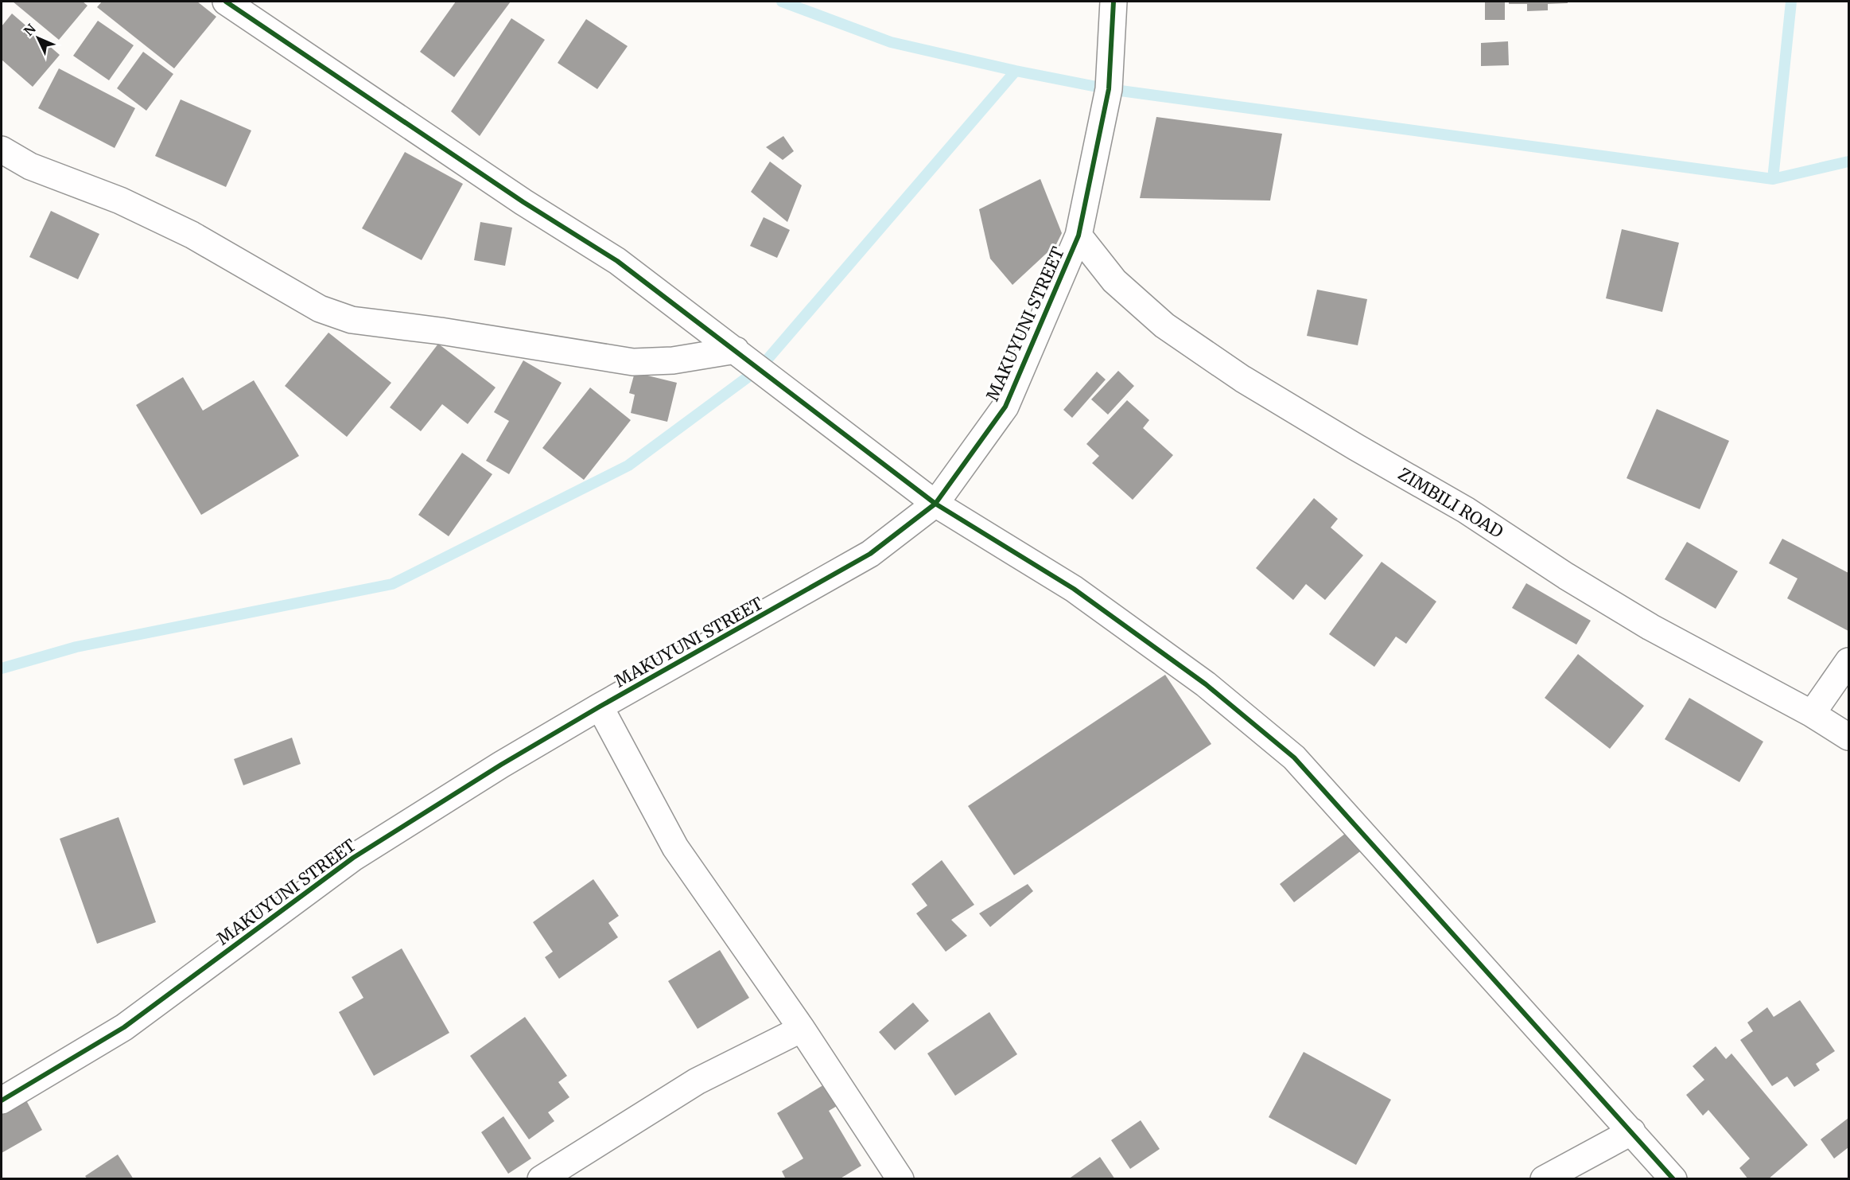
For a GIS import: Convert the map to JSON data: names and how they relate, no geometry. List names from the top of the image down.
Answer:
{
  "streets": {
    "street": ["MAKUYUNI STREET", "ZIMBILI ROAD"]
  },
  "crossings": [
    ["MAKUYUNI STREET", "ZIMBILI ROAD"]
  ],
  "north": "top left"
}
